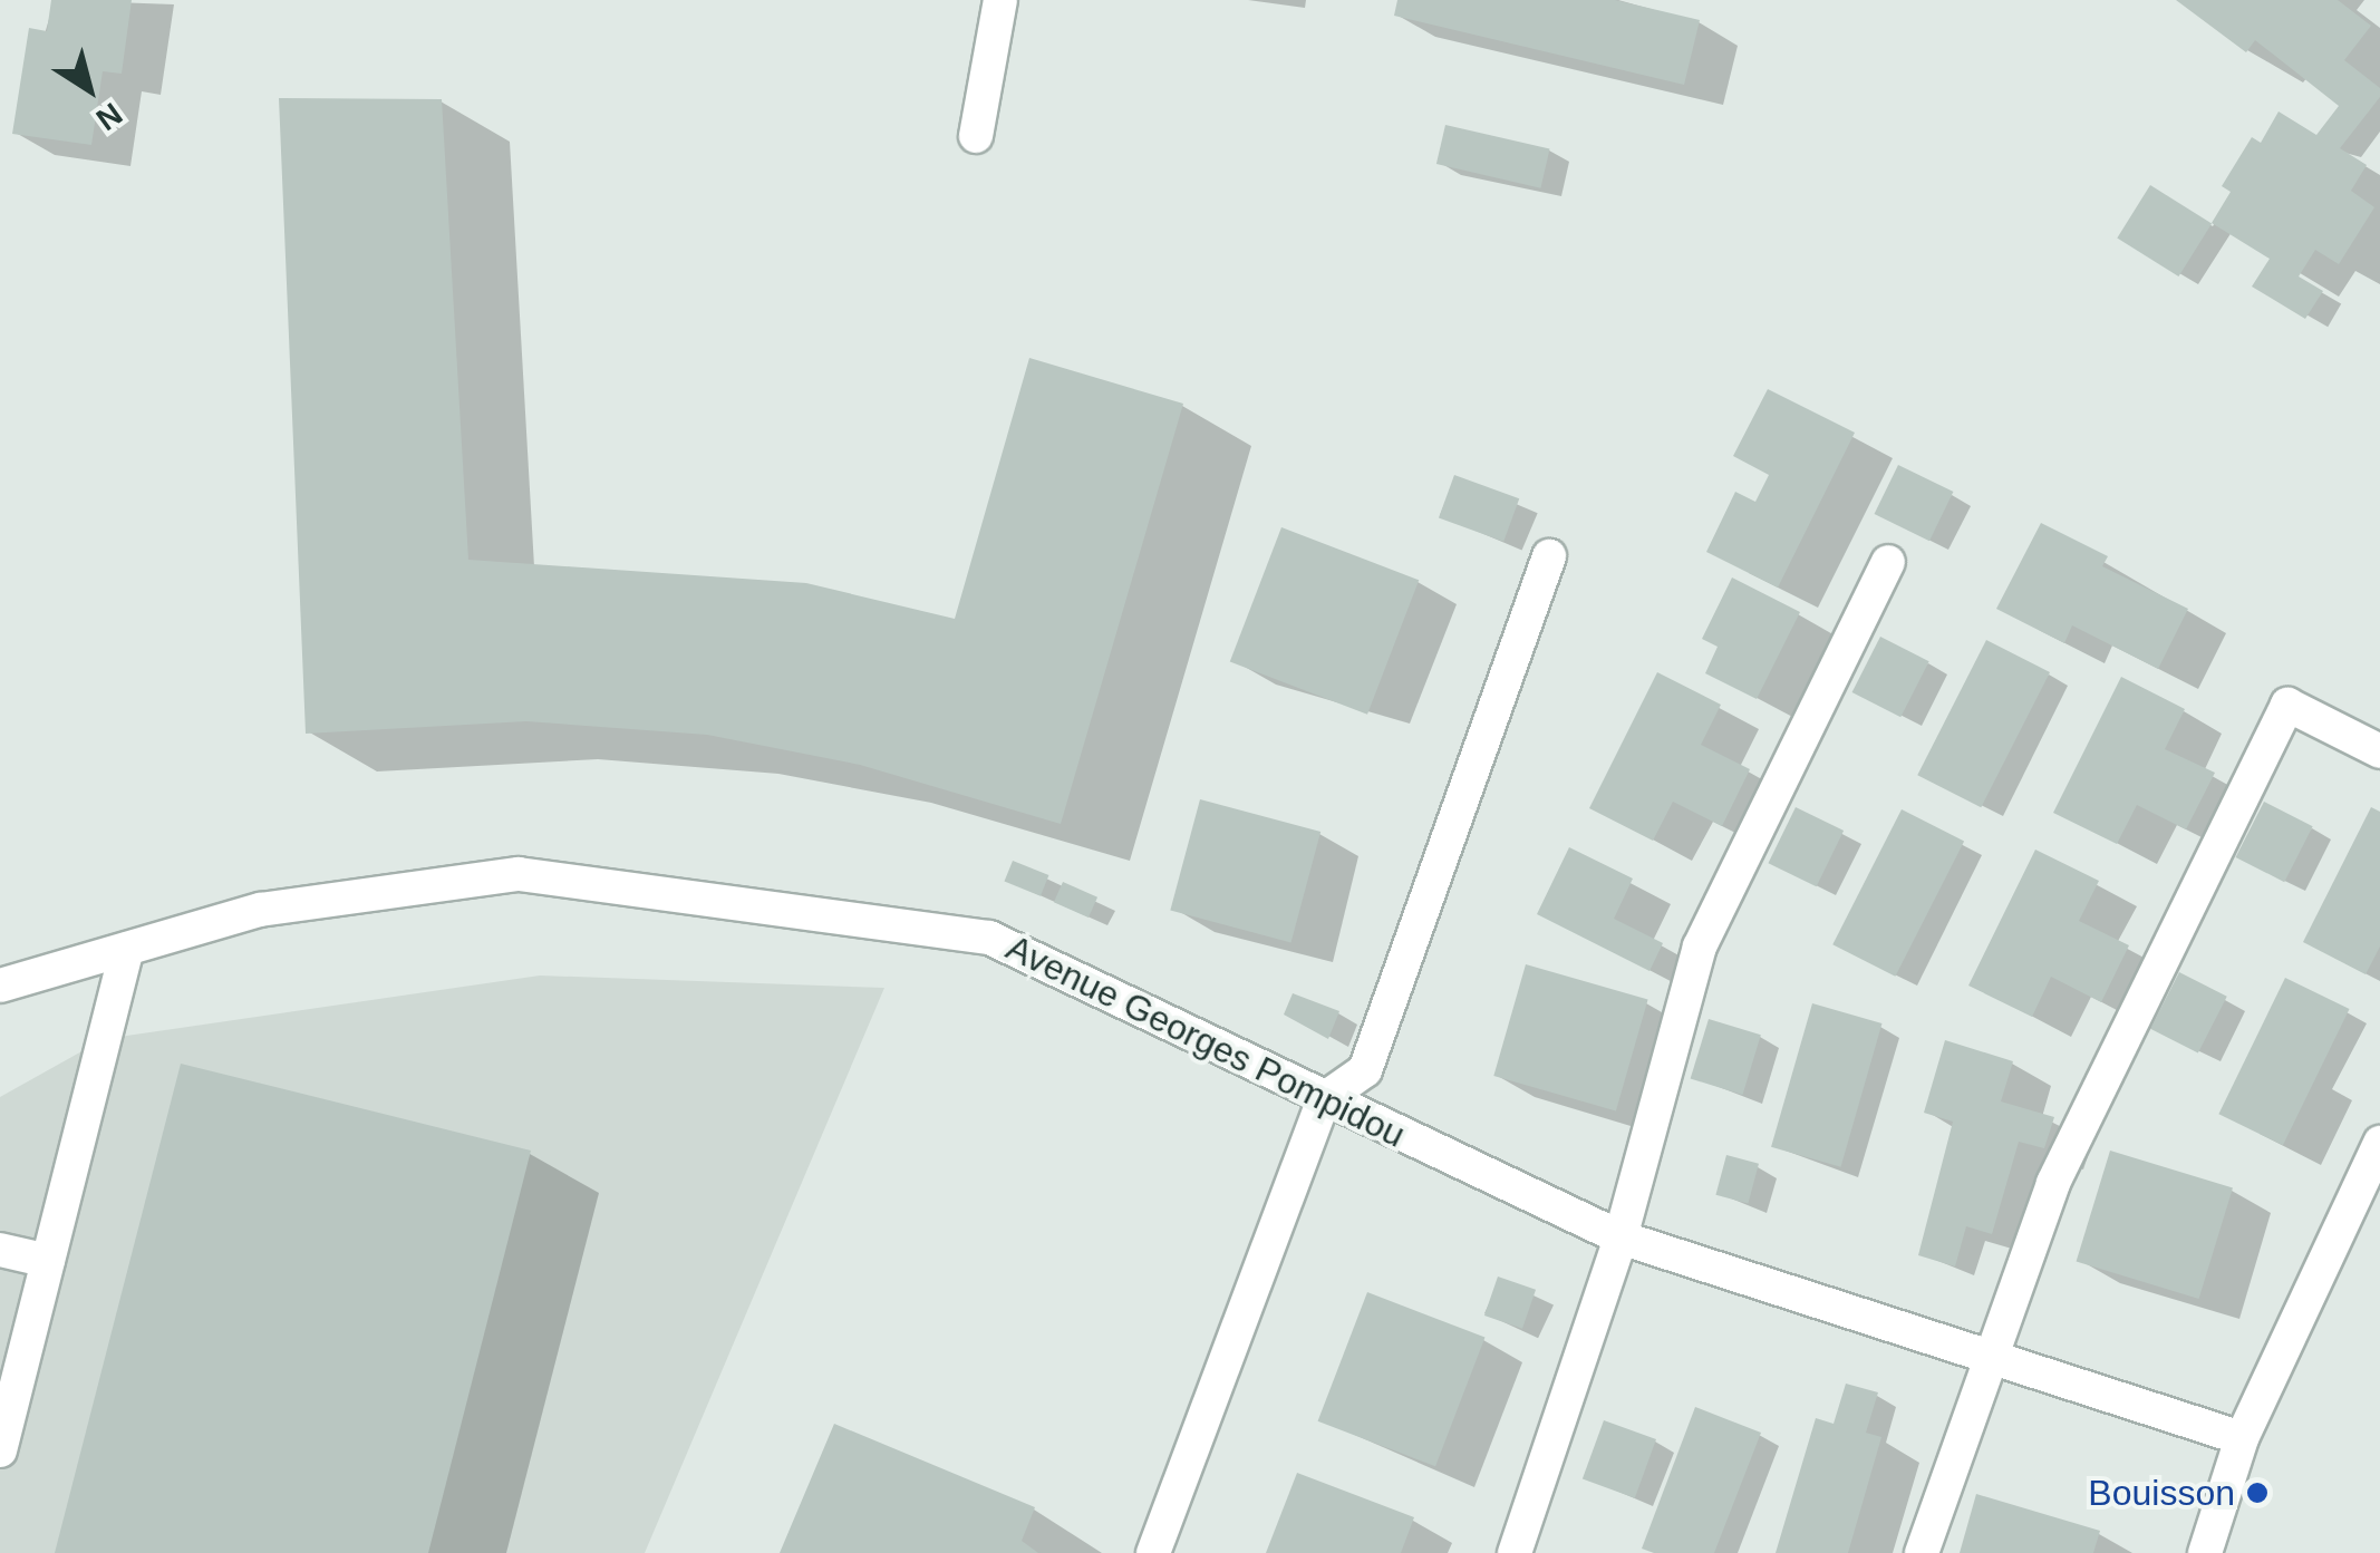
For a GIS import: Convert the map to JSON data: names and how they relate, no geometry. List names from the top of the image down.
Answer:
{
  "streets": {
    "street": ["Avenue Georges Pompidou"]
  },
  "places": ["Bouisson"],
  "north": "bottom right"
}
